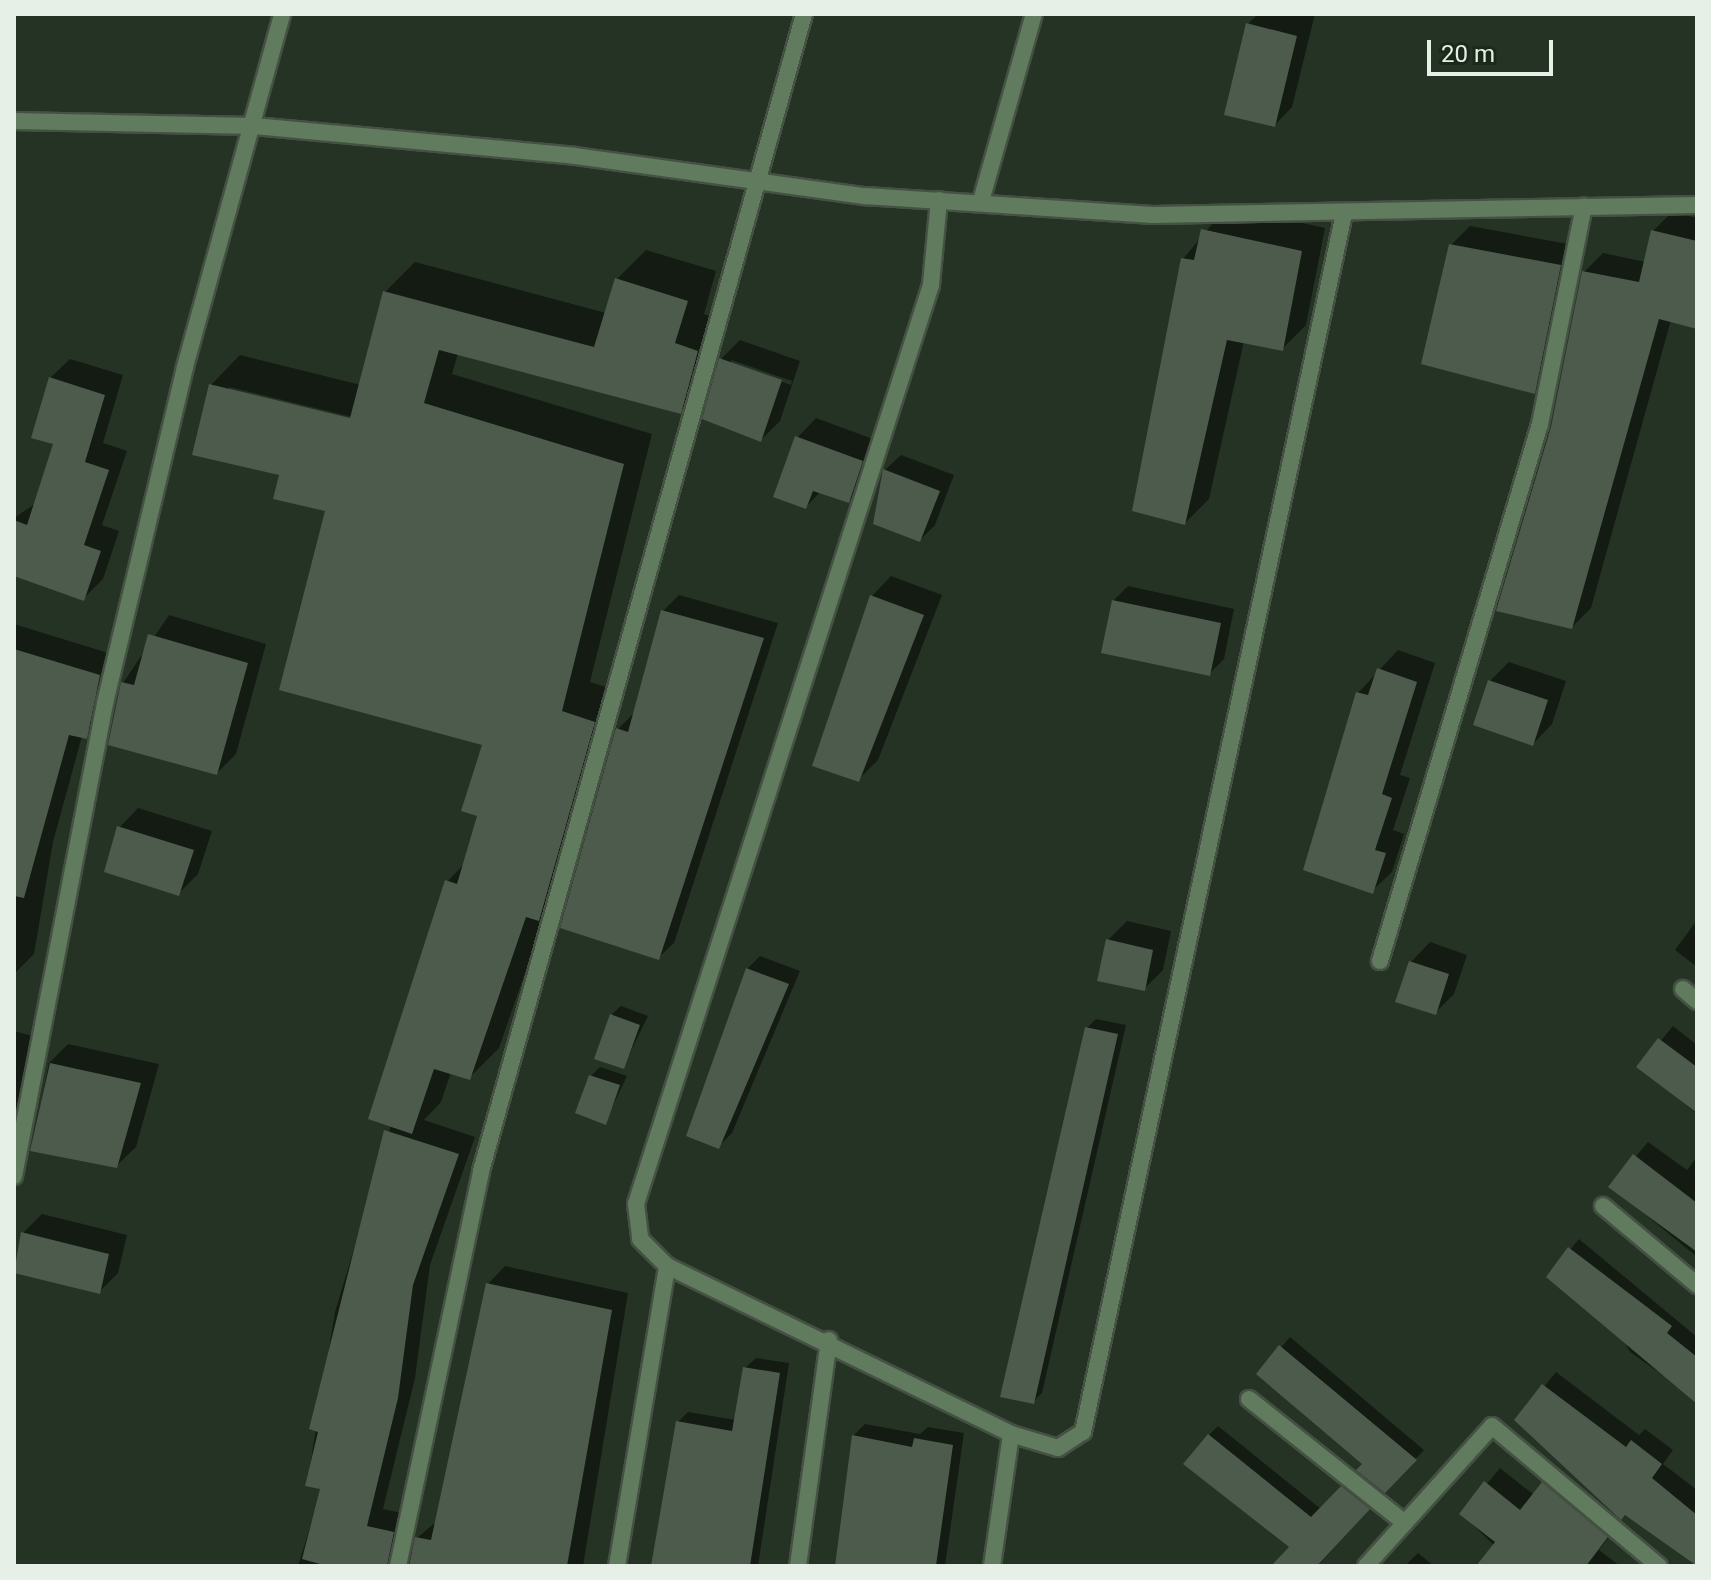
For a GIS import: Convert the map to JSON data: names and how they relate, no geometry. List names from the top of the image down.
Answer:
{
  "scale_bar": "20 m"
}
